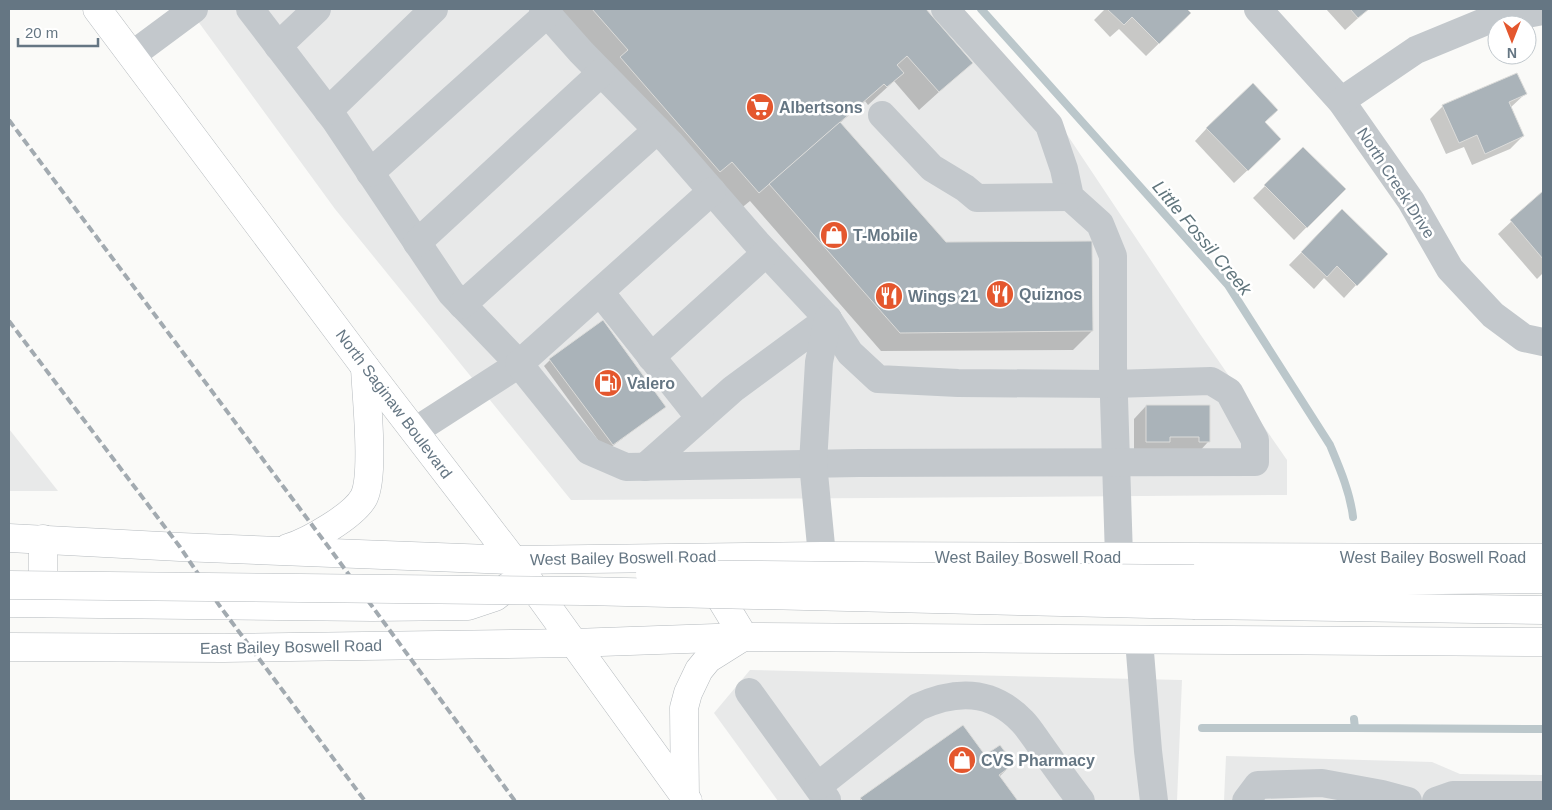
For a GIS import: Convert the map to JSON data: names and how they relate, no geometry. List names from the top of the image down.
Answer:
{
  "streets": {
    "main road": ["North Saginaw Boulevard", "West Bailey Boswell Road", "East Bailey Boswell Road"],
    "street": ["North Creek Drive"]
  },
  "crossings": [
    ["North Saginaw Boulevard", "West Bailey Boswell Road"],
    ["North Saginaw Boulevard", "East Bailey Boswell Road"]
  ],
  "water": ["Little Fossil Creek"],
  "places": {
    "supermarket": ["Albertsons"],
    "shop": ["T-Mobile", "CVS Pharmacy"],
    "restaurant": ["Quiznos", "Wings 21"],
    "fuel station": ["Valero"]
  },
  "scale_bar": "20 m",
  "north": "bottom"
}
